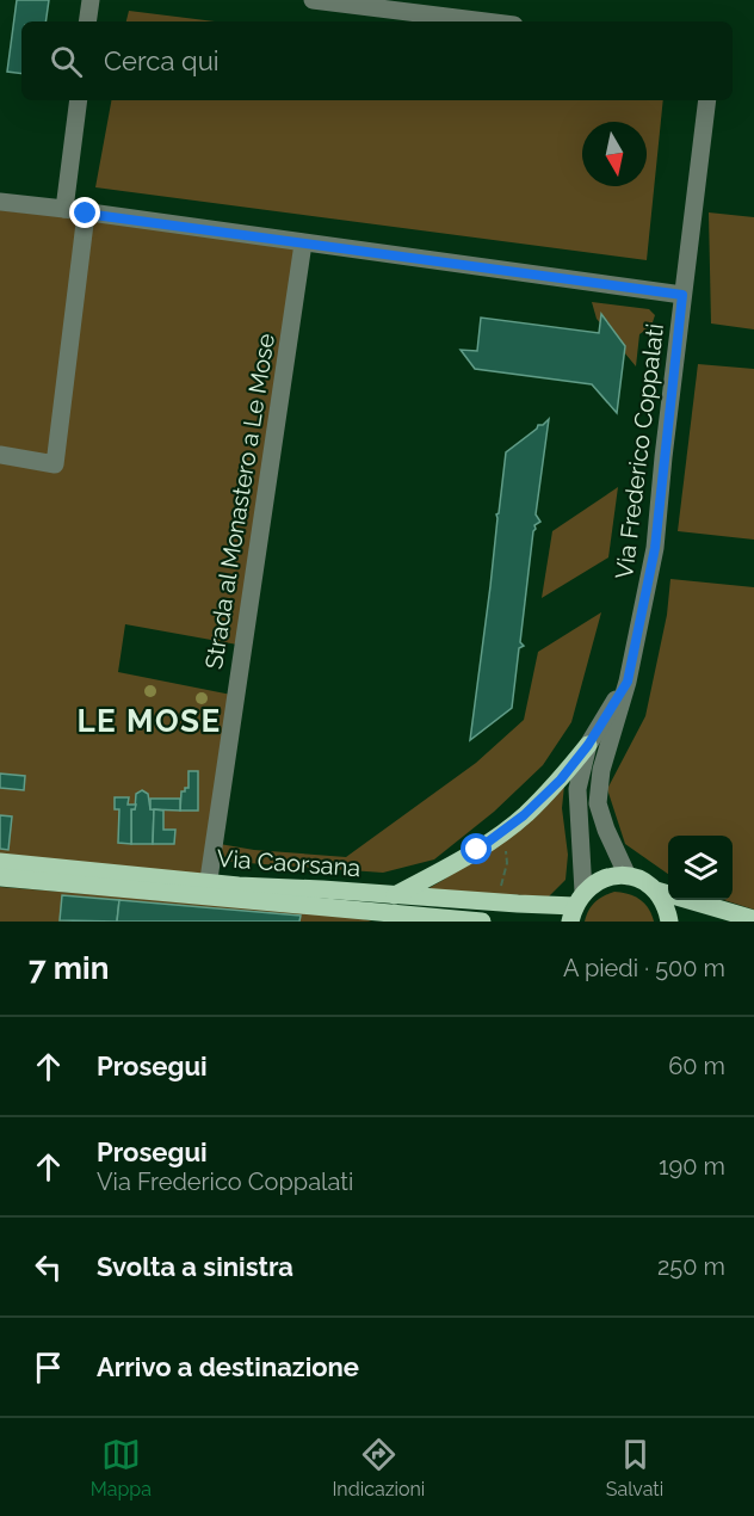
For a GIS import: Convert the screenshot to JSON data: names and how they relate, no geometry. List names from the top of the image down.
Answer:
{
  "streets": {
    "main road": ["Via Caorsana"],
    "street": ["Via Frederico Coppalati", "Strada al Monastero a Le Mose"]
  },
  "crossings": [
    ["Via Frederico Coppalati", "Via Caorsana"],
    ["Strada al Monastero a Le Mose", "Via Caorsana"]
  ],
  "districts": ["LE MOSE"],
  "north": "bottom",
  "page": {
    "search": "Cerca qui",
    "heading": ["7 min", "A piedi · 500 m"],
    "list": [
      ["Prosegui", "60 m"],
      ["Prosegui", "Via Frederico Coppalati", "190 m"],
      ["Svolta a sinistra", "250 m"],
      "Arrivo a destinazione"
    ],
    "nav": ["Mappa", "Indicazioni", "Salvati"]
  }
}
